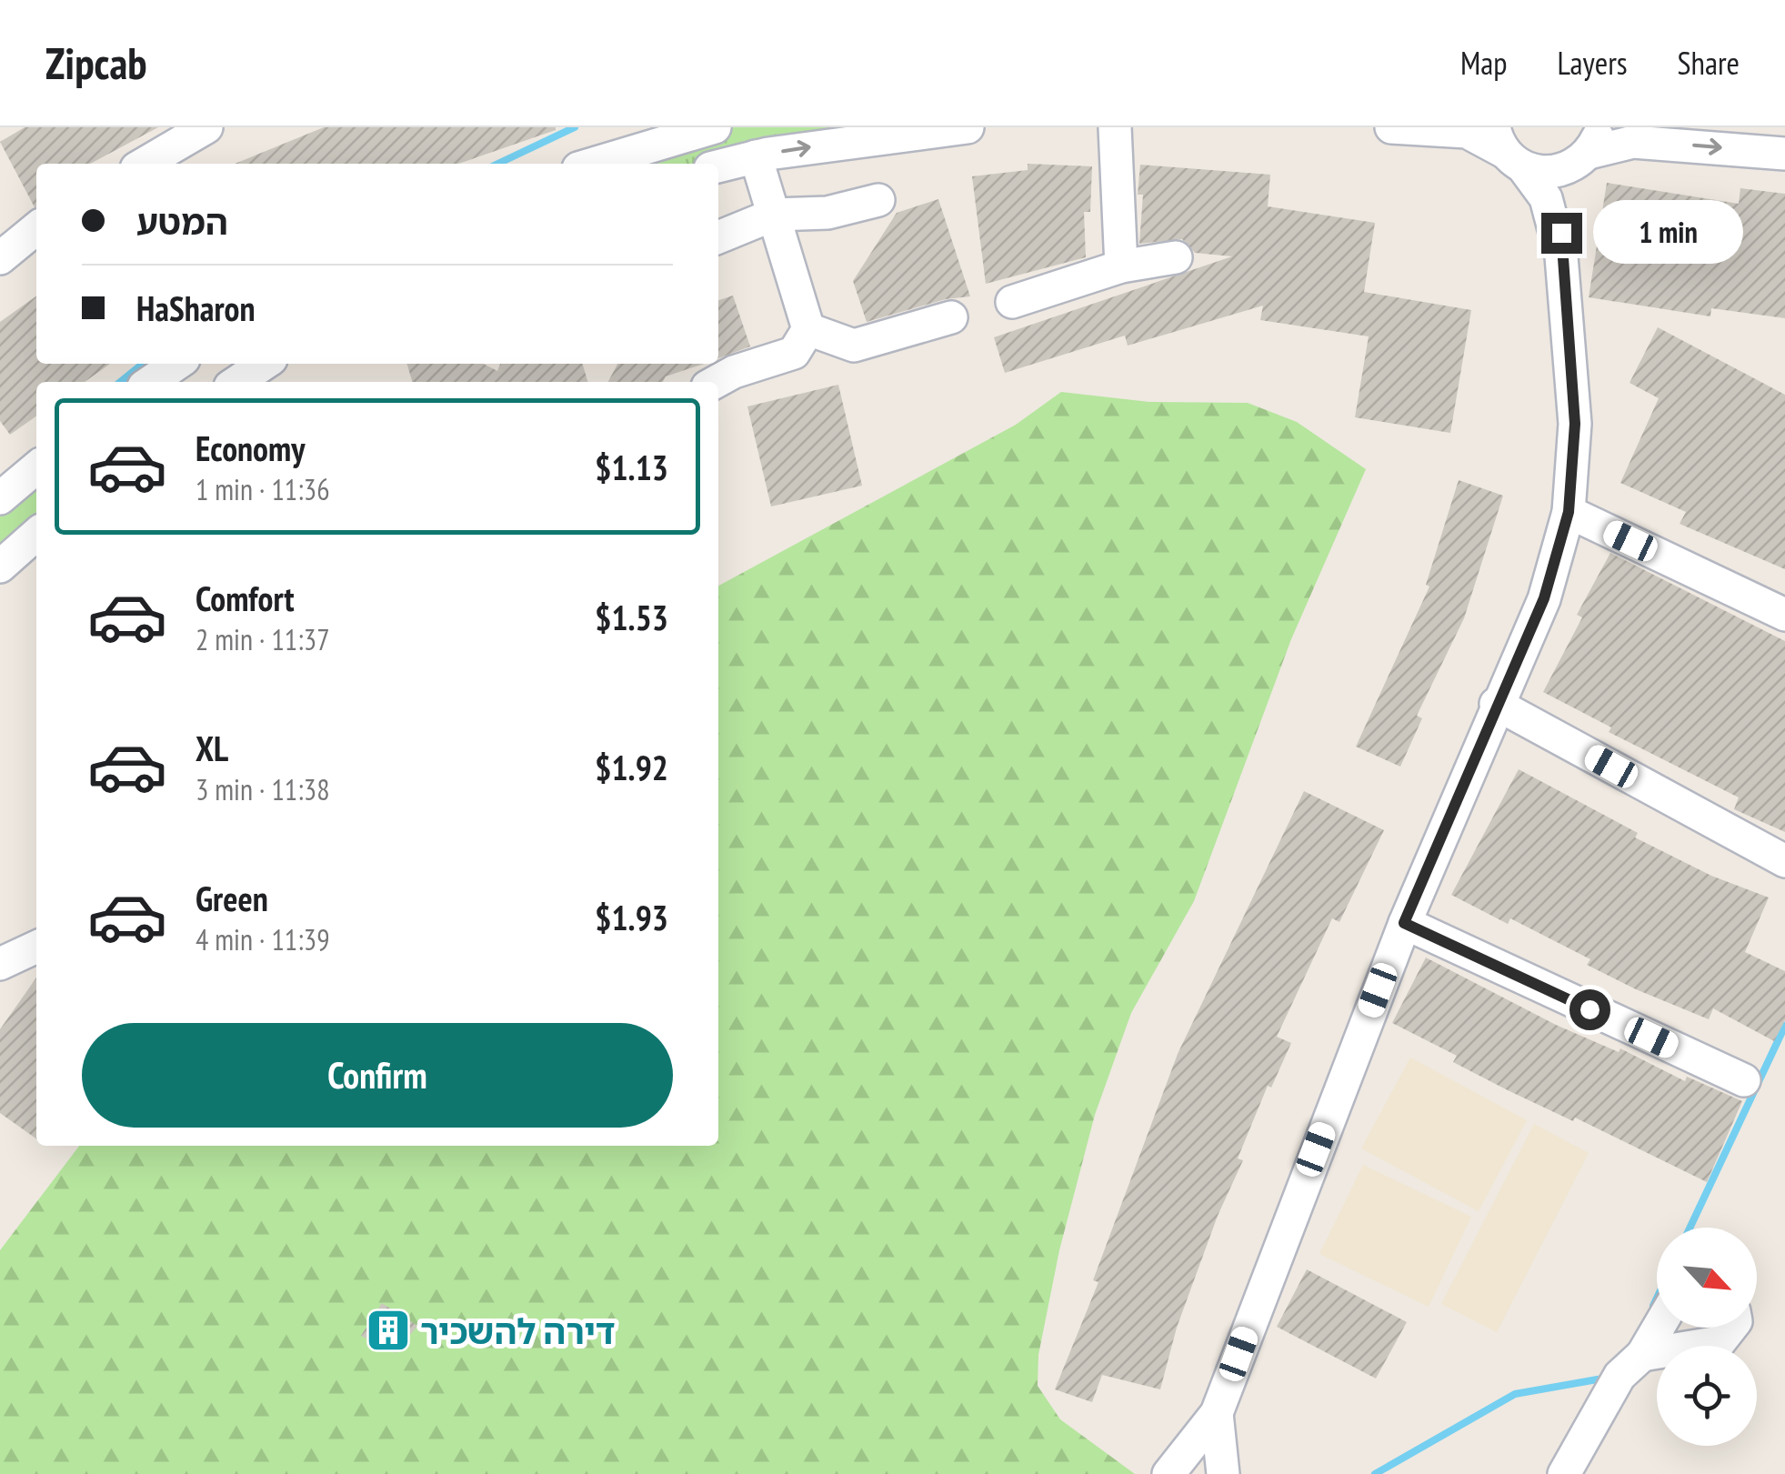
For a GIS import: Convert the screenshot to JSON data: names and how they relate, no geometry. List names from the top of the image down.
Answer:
{
  "places": {
    "building": ["דירה להשכיר"]
  },
  "north": "bottom right",
  "page": {
    "header": "Zipcab",
    "nav": ["Map", "Layers", "Share"],
    "banner": ["המטע", "HaSharon"],
    "bubble": "1 min",
    "list": [
      {
        "name": "Economy",
        "note": "1 min · 11:36",
        "value": "$1.13"
      },
      {
        "name": "Comfort",
        "note": "2 min · 11:37",
        "value": "$1.53"
      },
      {
        "name": "XL",
        "note": "3 min · 11:38",
        "value": "$1.92"
      },
      {
        "name": "Green",
        "note": "4 min · 11:39",
        "value": "$1.93"
      }
    ],
    "buttons": "Confirm"
  }
}
